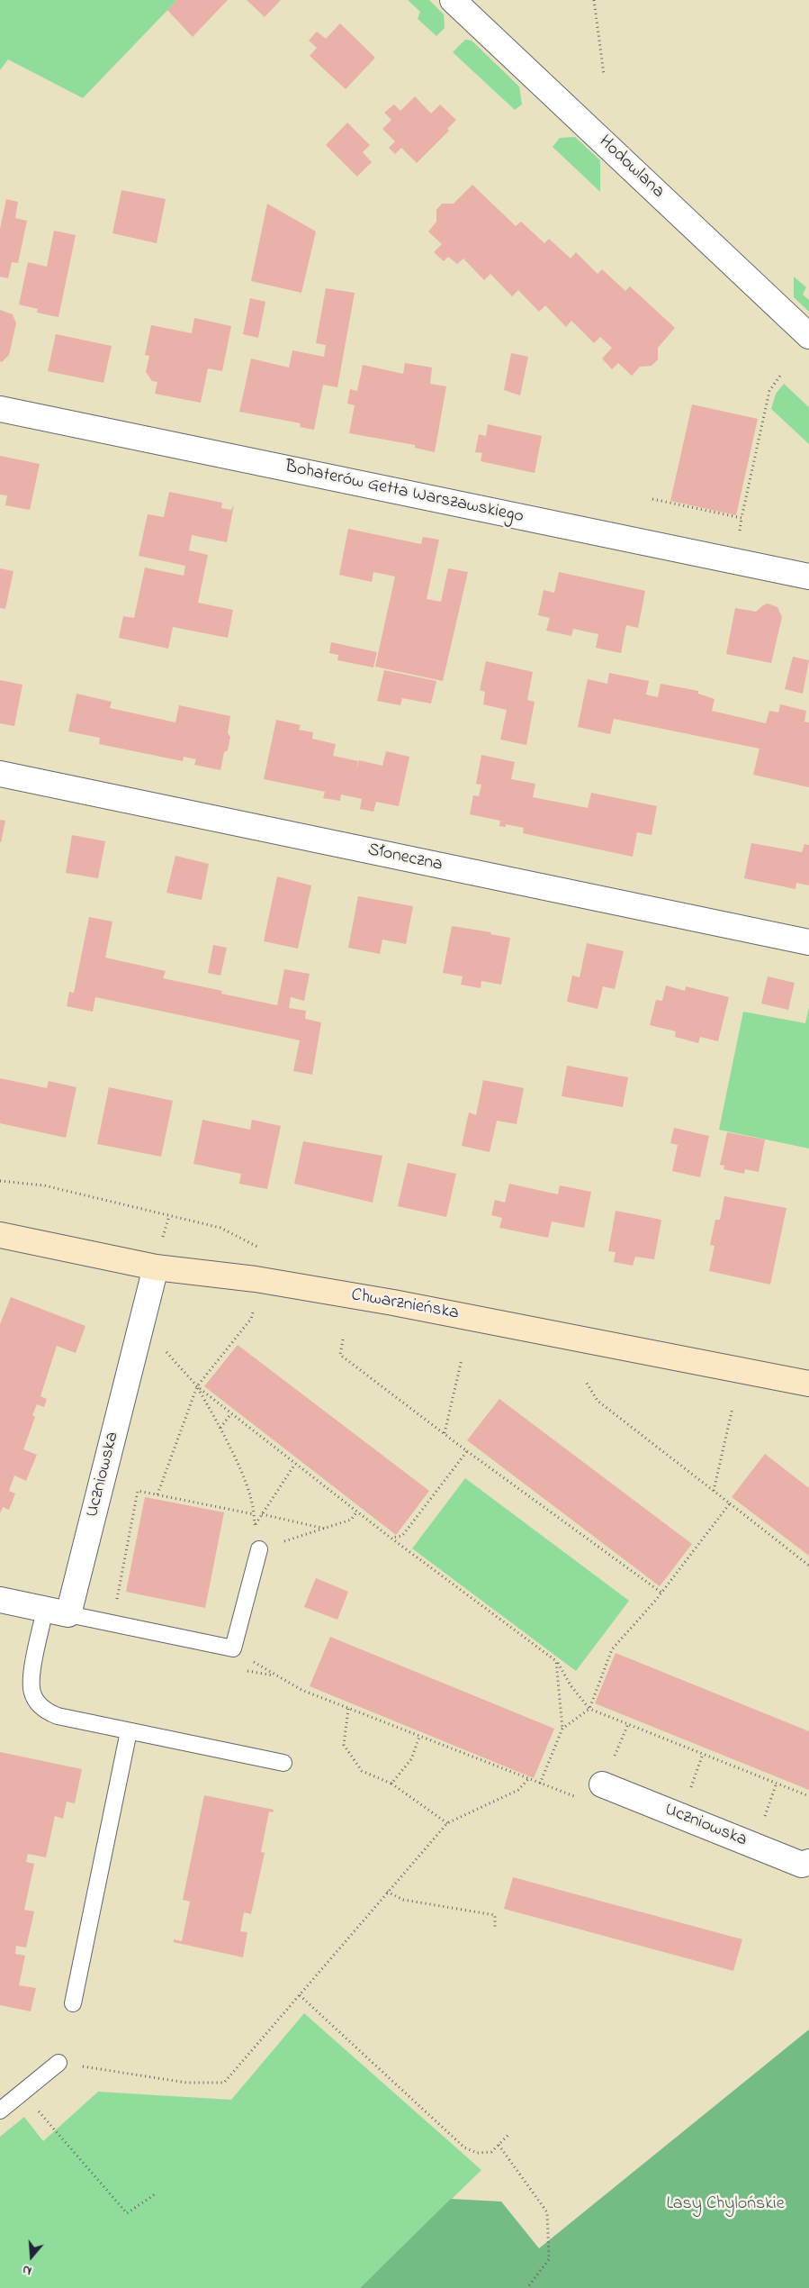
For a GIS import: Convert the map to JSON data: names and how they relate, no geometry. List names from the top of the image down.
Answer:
{
  "streets": {
    "main road": ["Chwarznieńska"],
    "street": [
      "Hodowlana",
      "Bohaterów Getta Warszawskiego",
      "Słoneczna",
      "Uczniowska"
    ]
  },
  "crossings": [
    ["Chwarznieńska", "Uczniowska"]
  ],
  "parks": ["Lasy Chylońskie"],
  "north": "bottom"
}
